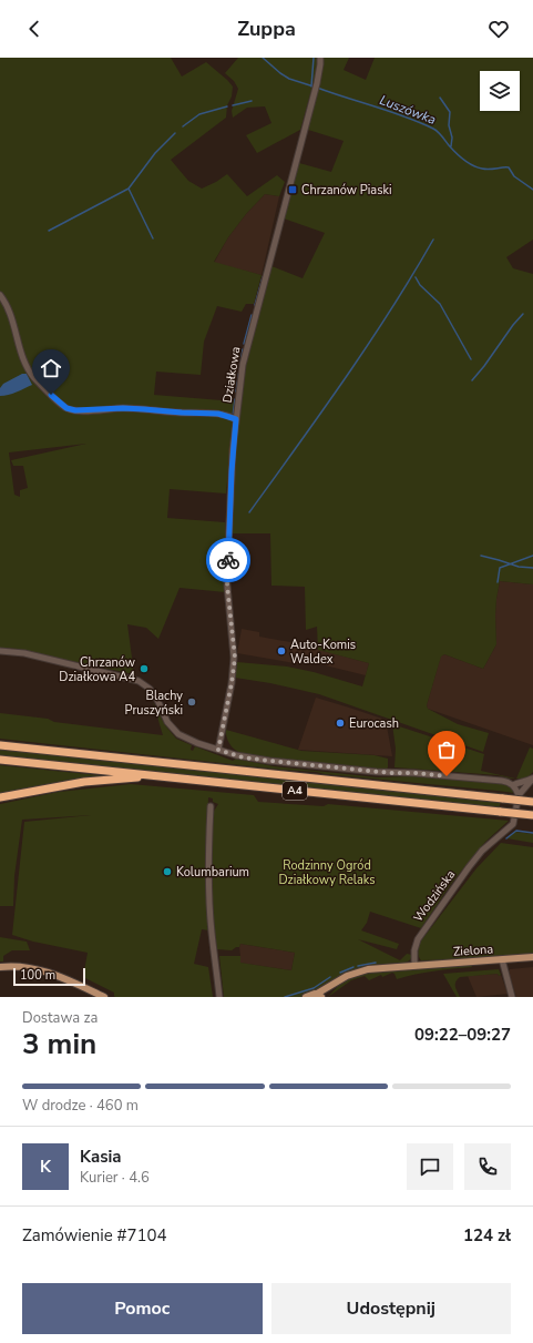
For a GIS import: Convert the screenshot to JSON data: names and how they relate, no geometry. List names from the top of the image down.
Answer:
{
  "streets": {
    "highway": ["A4"],
    "main road": ["Zielona"],
    "street": ["Działkowa", "Wodzińska"]
  },
  "crossings": [
    ["Wodzińska", "Zielona"]
  ],
  "water": ["Luszówka"],
  "parks": ["Rodzinny Ogród Działkowy Relaks"],
  "places": {
    "transit": ["Chrzanów Piaski"],
    "other": [
      "Auto-Komis Waldex",
      "Chrzanów Działkowa A4",
      "Blachy Pruszyński",
      "Eurocash",
      "Kolumbarium"
    ]
  },
  "scale_bar": "100 m",
  "page": {
    "header": "Zuppa",
    "scale": "100 m",
    "heading": ["3 min", "Dostawa za", "09:22–09:27"],
    "panel": [
      "Kasia",
      "Kurier · 4.6",
      "Zamówienie #7104",
      "124 zł"
    ],
    "bar": "W drodze · 460 m",
    "round": "K",
    "buttons": ["Pomoc", "Udostępnij"]
  }
}
